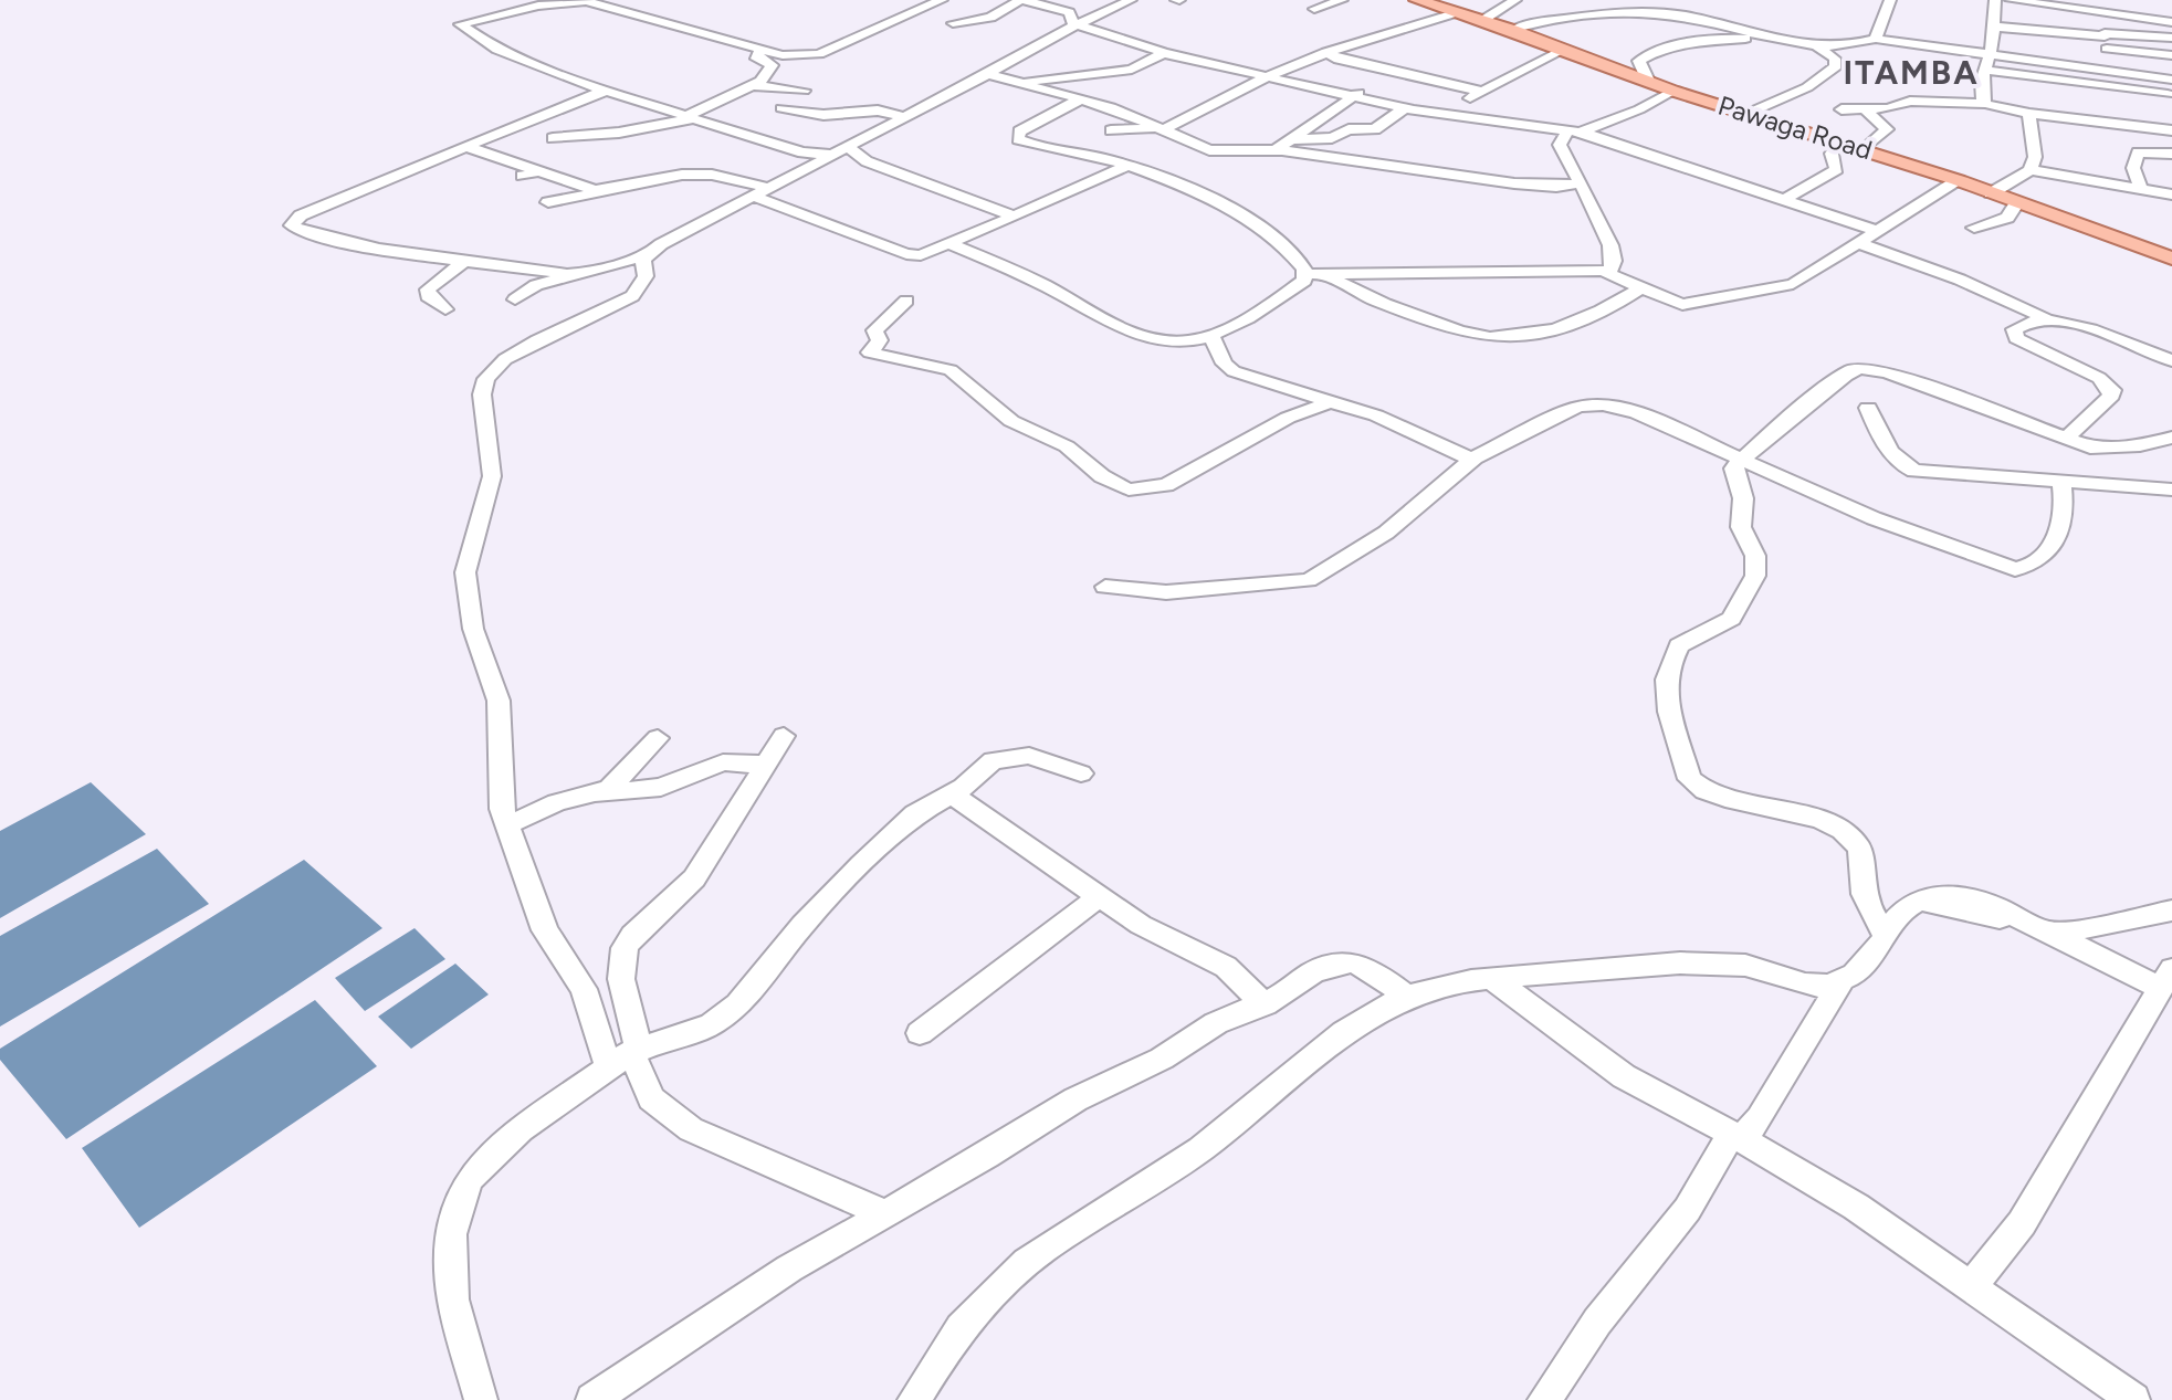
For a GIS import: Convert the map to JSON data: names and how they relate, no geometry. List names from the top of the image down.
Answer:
{
  "streets": {
    "main road": ["Pawaga Road"]
  },
  "districts": ["ITAMBA"]
}
